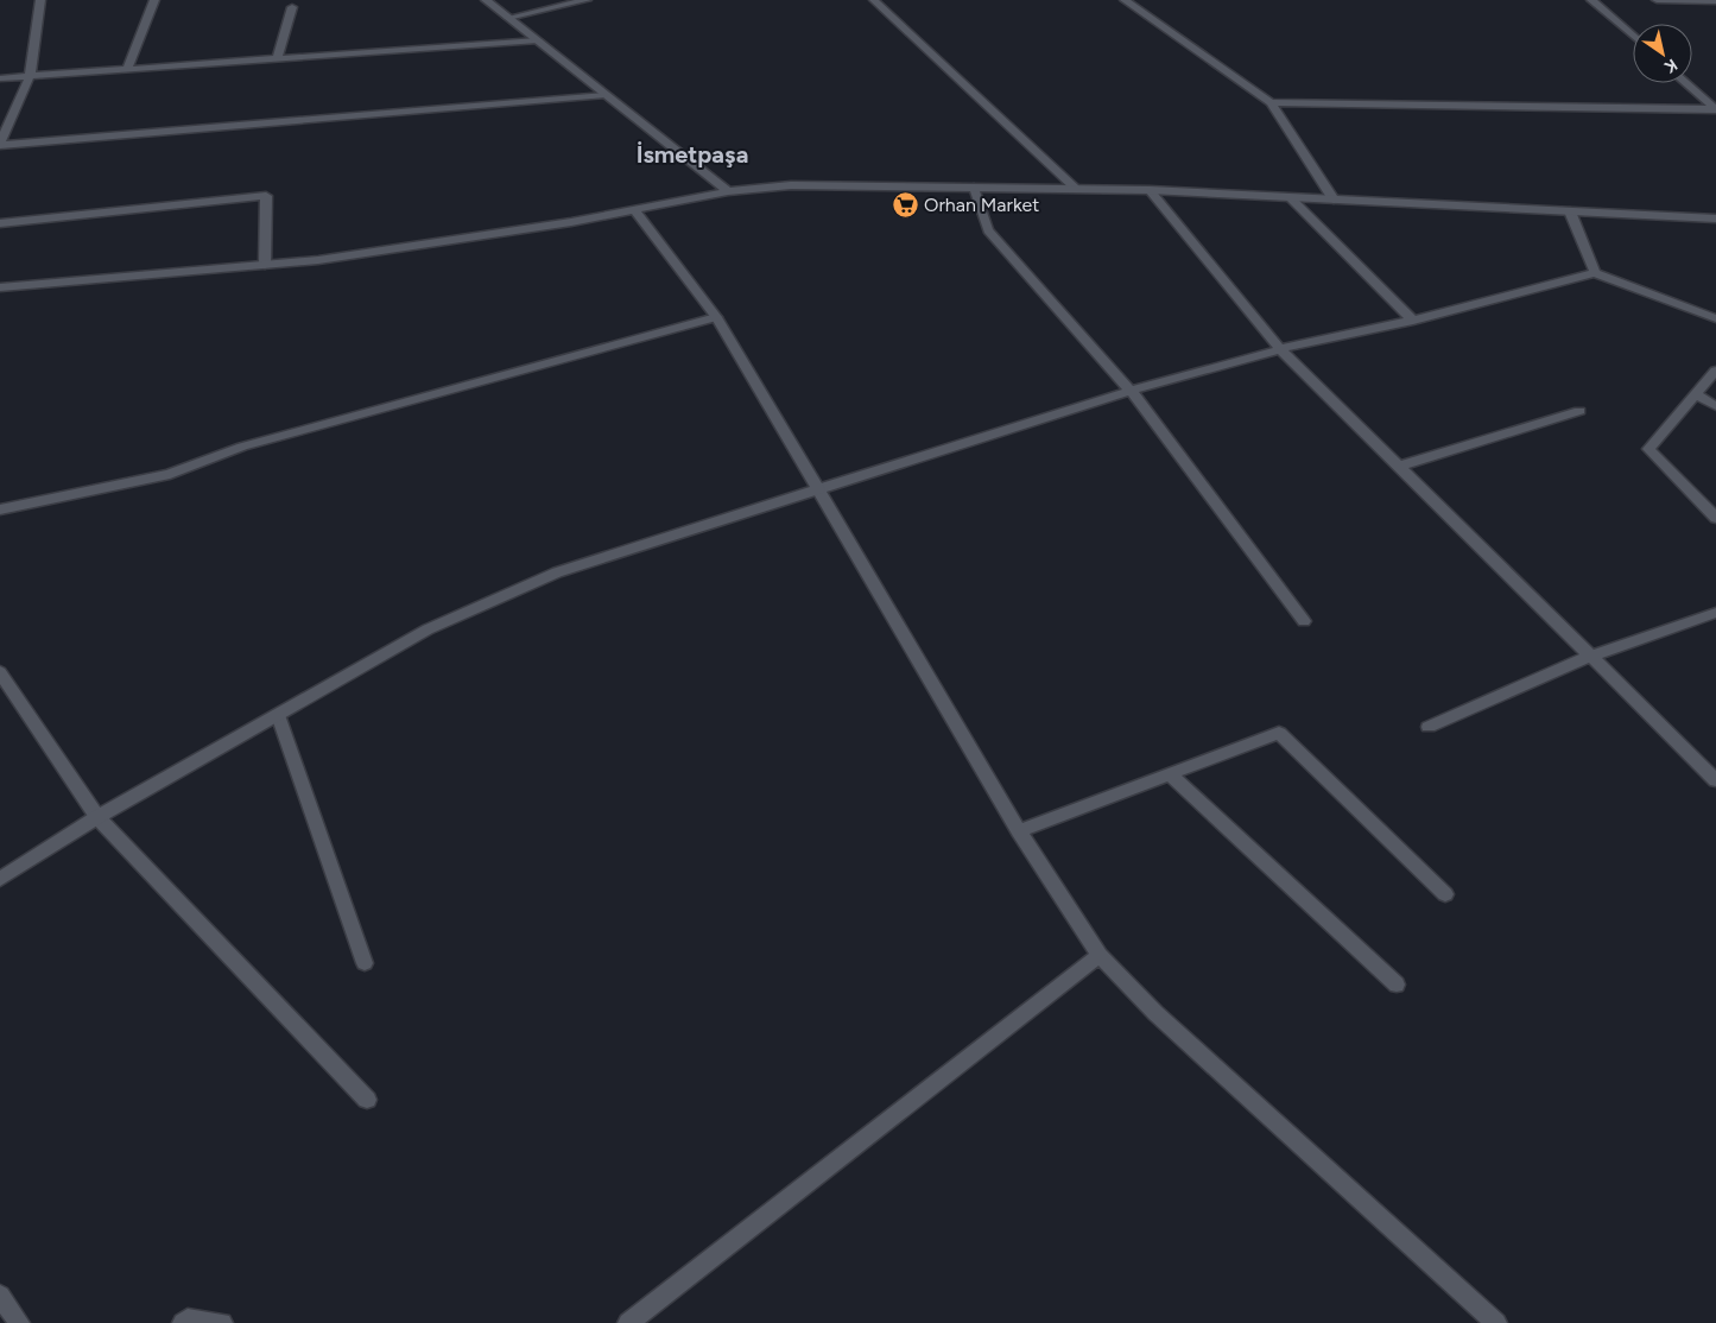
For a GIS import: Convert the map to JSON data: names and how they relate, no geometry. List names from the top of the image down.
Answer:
{
  "districts": ["İsmetpaşa"],
  "places": {
    "supermarket": ["Orhan Market"]
  },
  "north": "bottom right"
}
